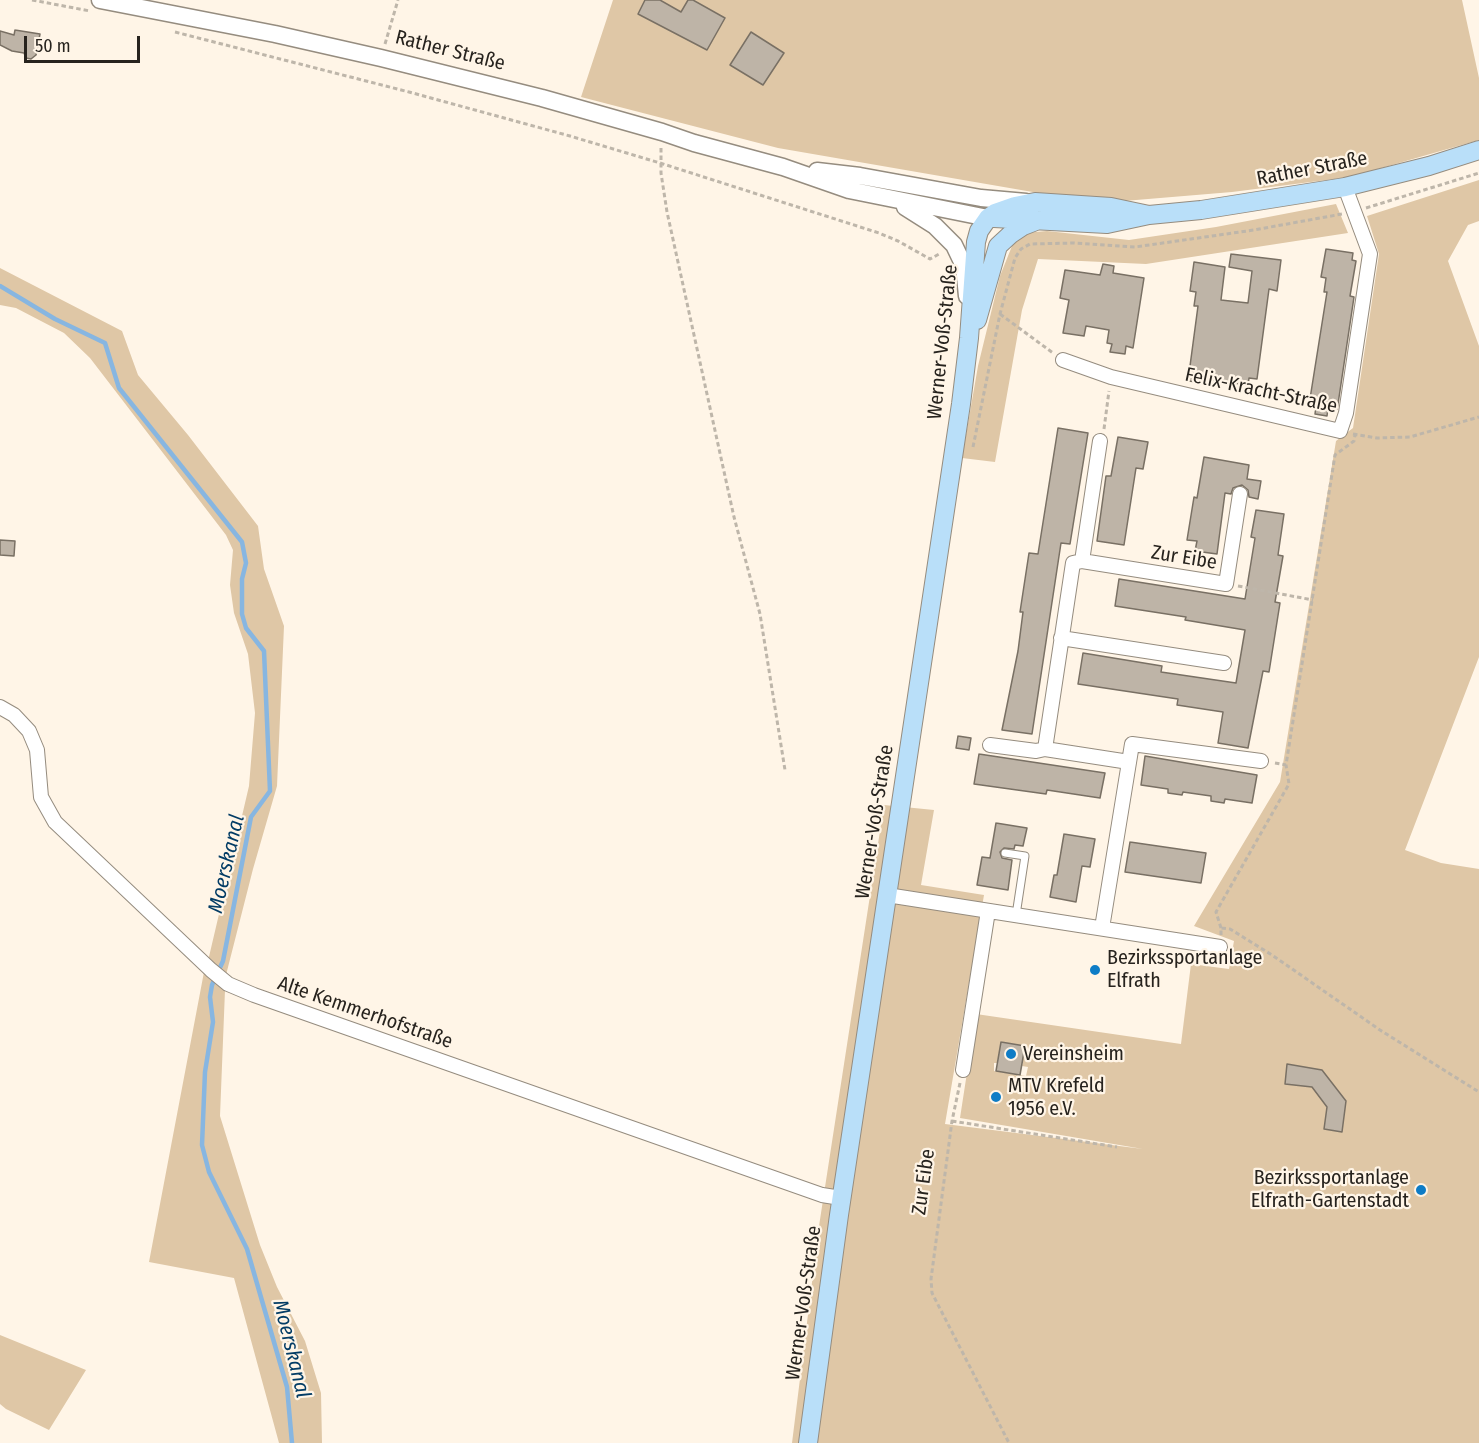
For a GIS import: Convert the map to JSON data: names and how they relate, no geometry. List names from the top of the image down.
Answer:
{
  "streets": {
    "main road": ["Rather Straße", "Werner-Voß-Straße"],
    "street": ["Felix-Kracht-Straße", "Zur Eibe", "Alte Kemmerhofstraße"]
  },
  "crossings": [
    ["Rather Straße", "Werner-Voß-Straße"],
    ["Rather Straße", "Felix-Kracht-Straße"],
    ["Werner-Voß-Straße", "Alte Kemmerhofstraße"]
  ],
  "water": ["Moerskanal"],
  "places": [
    "Bezirkssportanlage Elfrath",
    "Vereinsheim",
    "MTV Krefeld 1956 e.V.",
    "Bezirkssportanlage Elfrath-Gartenstadt"
  ],
  "scale_bar": "50 m"
}
